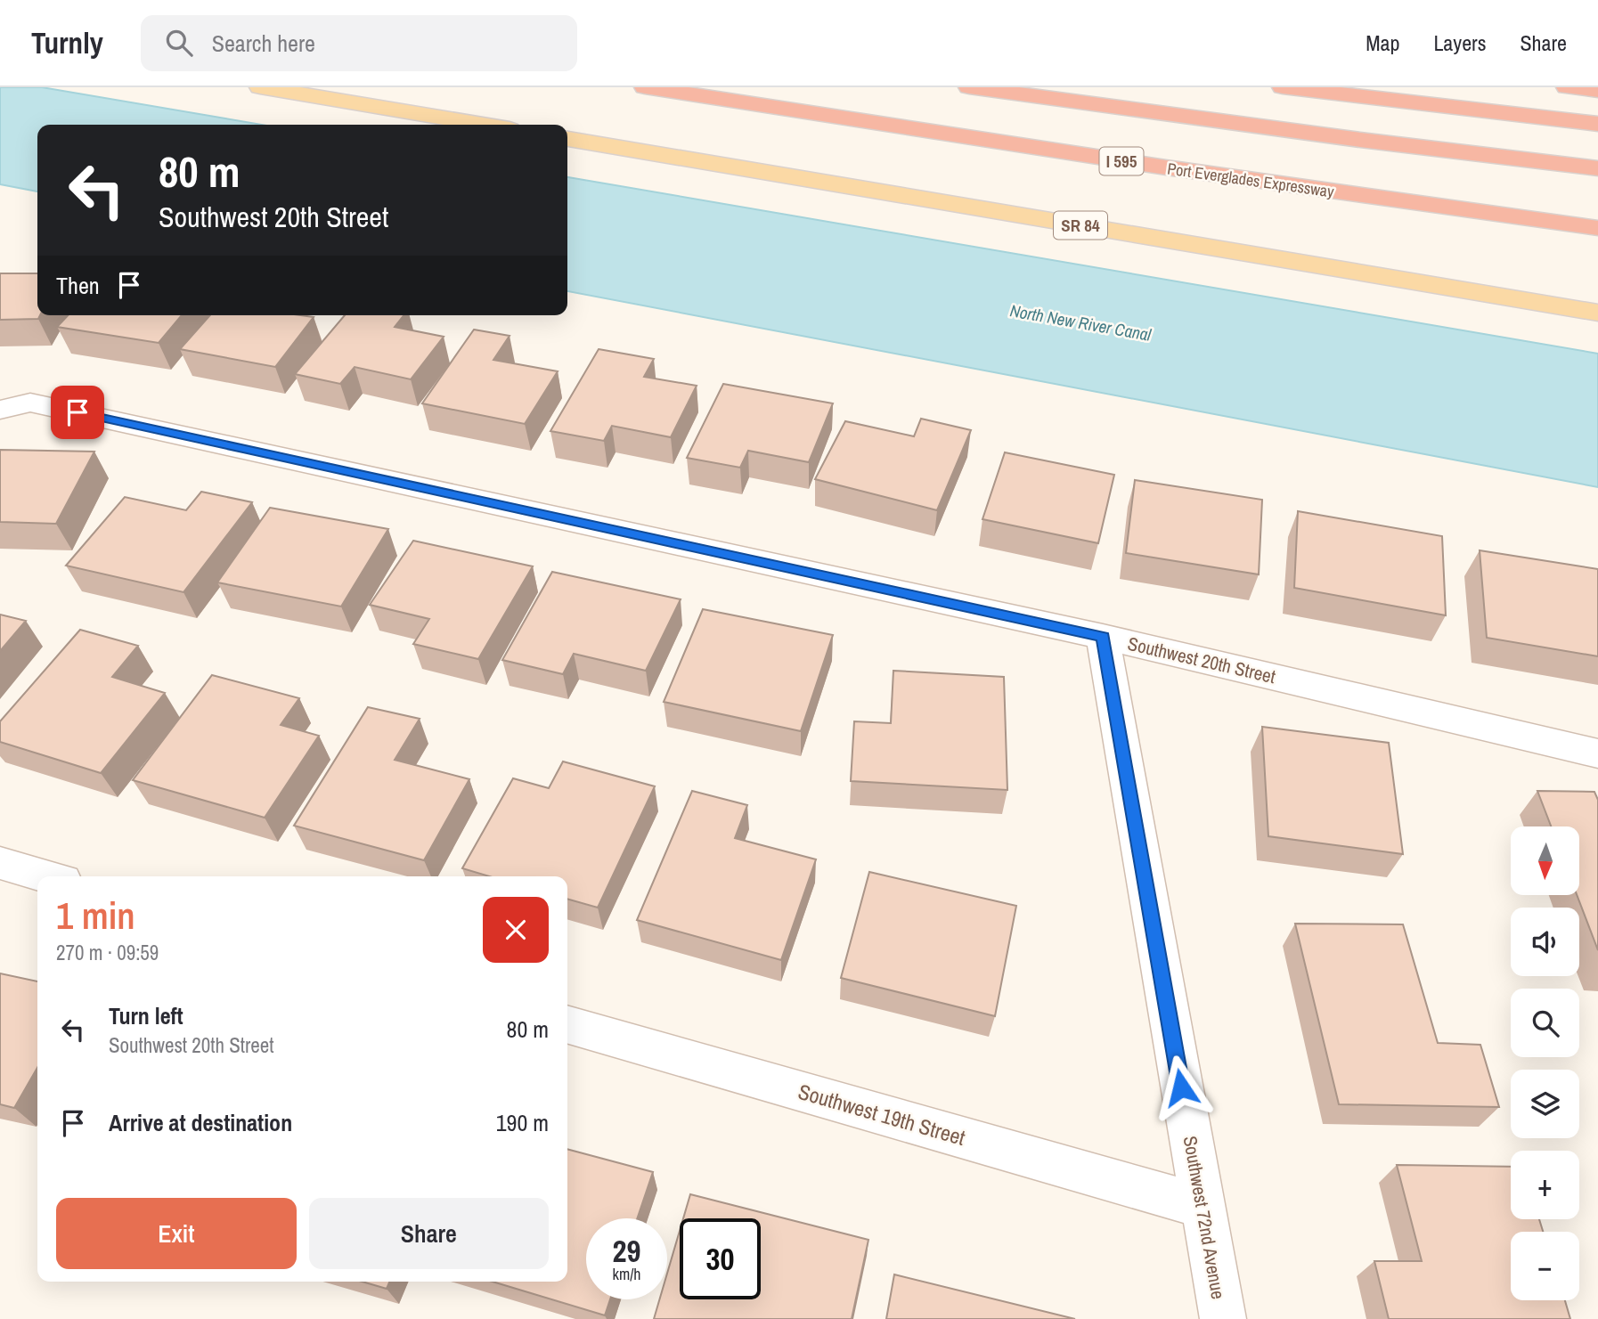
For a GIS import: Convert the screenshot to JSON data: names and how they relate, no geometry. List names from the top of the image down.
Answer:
{
  "streets": {
    "highway": ["I 595", "Port Everglades Expressway"],
    "main road": ["SR 84"],
    "street": ["Southwest 20th Street", "Southwest 19th Street", "Southwest 72nd Avenue"]
  },
  "crossings": [
    ["Southwest 20th Street", "Southwest 72nd Avenue"],
    ["Southwest 19th Street", "Southwest 72nd Avenue"]
  ],
  "water": ["North New River Canal"],
  "north": "bottom",
  "page": {
    "header": "Turnly",
    "search": "Search here",
    "nav": ["Map", "Layers", "Share"],
    "turn": ["80 m", "Southwest 20th Street"],
    "then": "Then",
    "map_buttons": ["+", "−"],
    "heading": ["1 min", "270 m · 09:59"],
    "list": [
      {
        "name": "Turn left",
        "note": "Southwest 20th Street",
        "value": "80 m"
      },
      {
        "name": "Arrive at destination",
        "value": "190 m"
      }
    ],
    "buttons": ["Exit", "Share"],
    "speed": "29 km/h",
    "limit": "30"
  }
}
